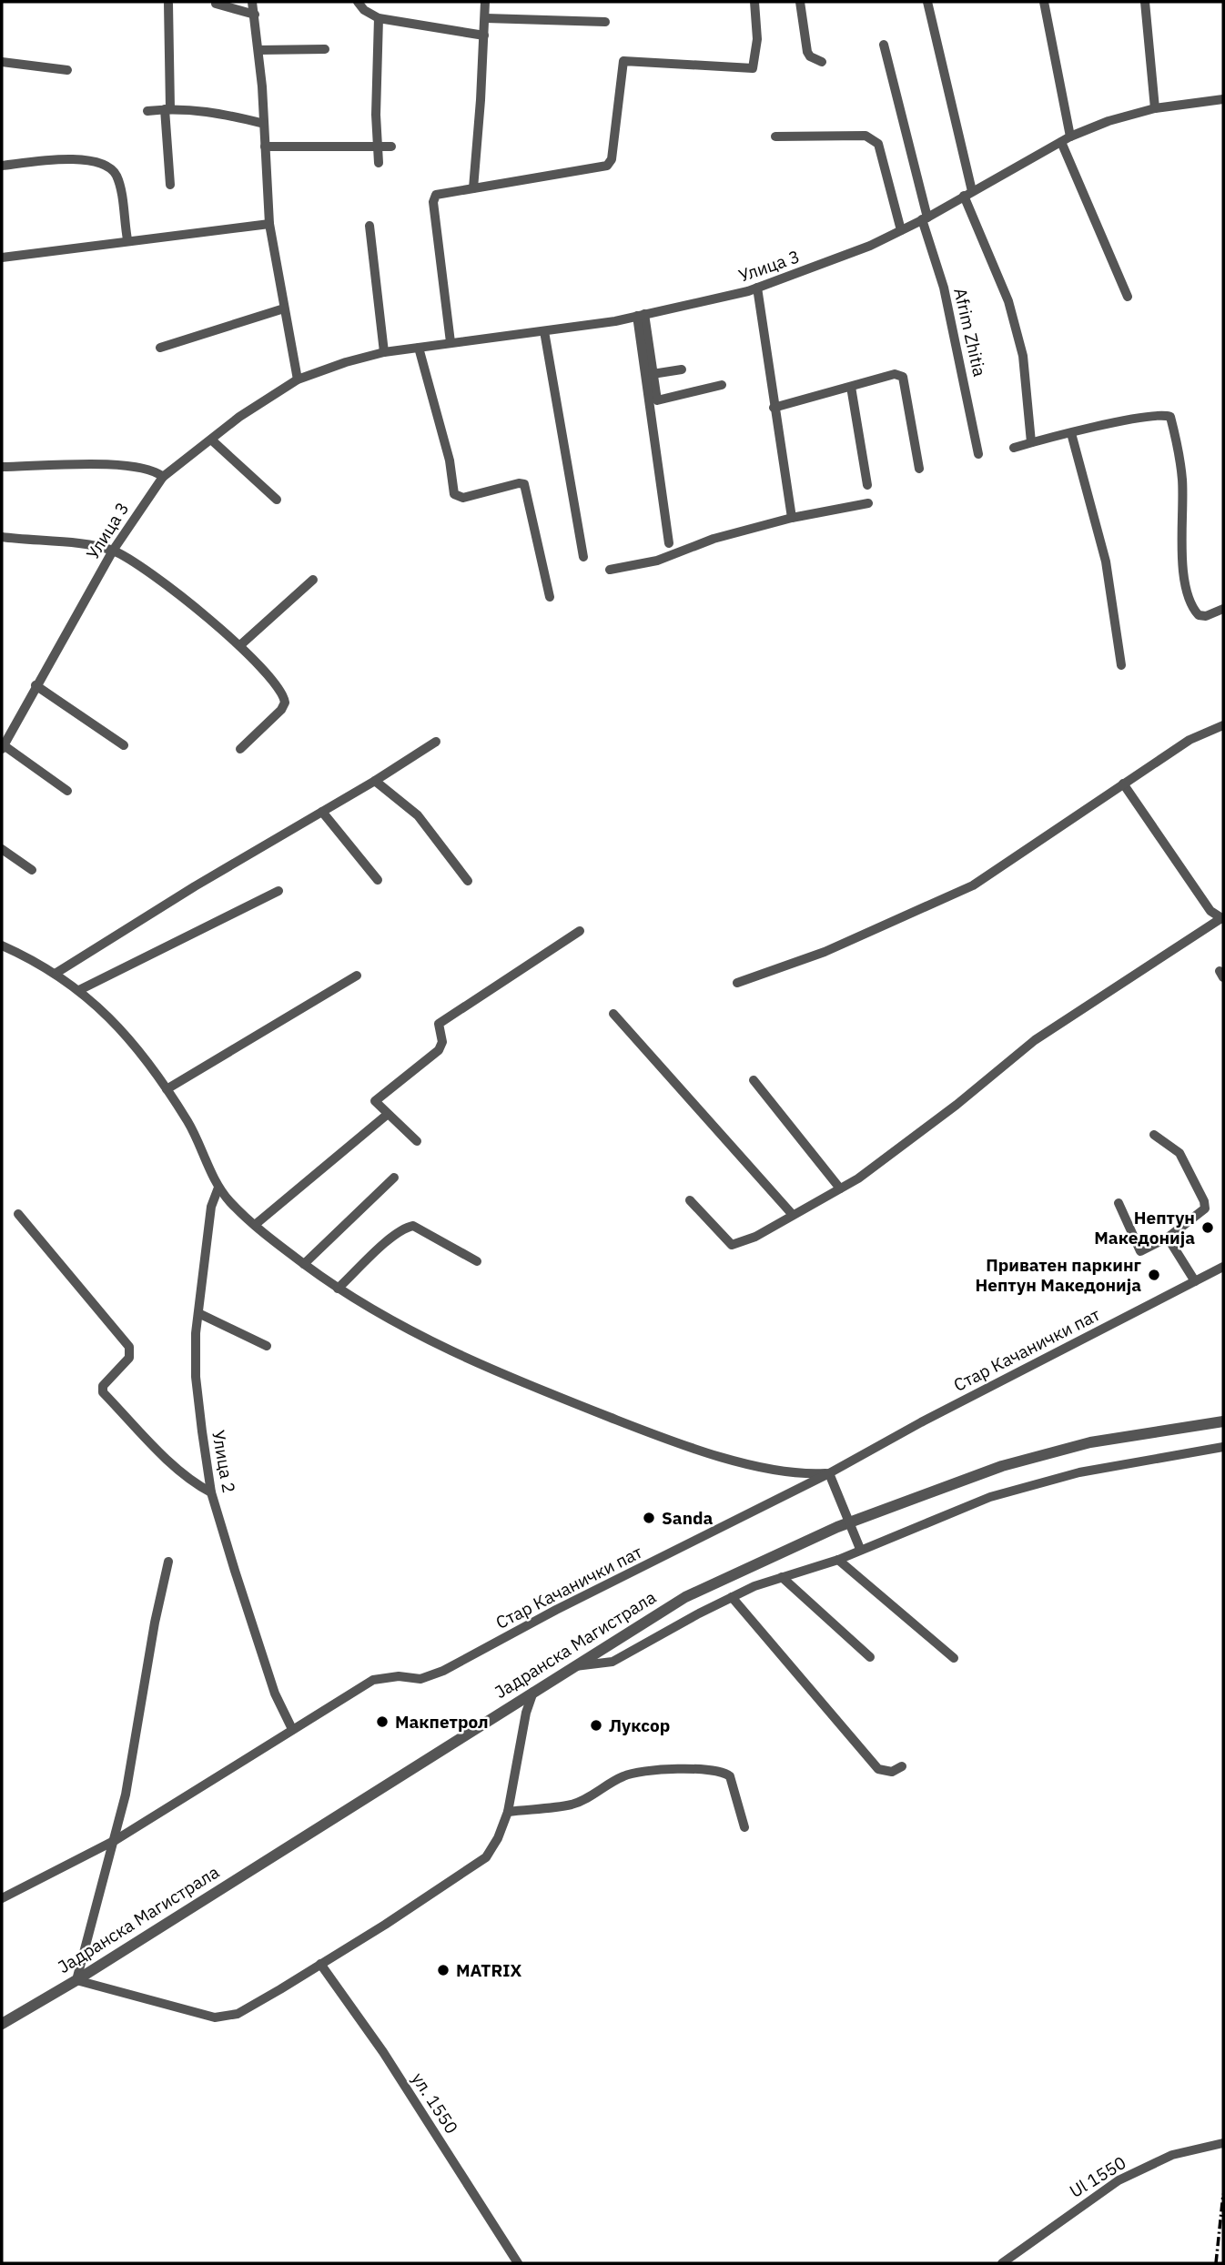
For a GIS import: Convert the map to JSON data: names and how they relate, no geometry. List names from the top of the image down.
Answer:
{
  "streets": {
    "street": [
      "Улица 3",
      "Afrim Zhitia",
      "Стар Качанички пат",
      "Улица 2",
      "Јадранска Магистрала",
      "ул. 1550",
      "Ul 1550"
    ]
  },
  "crossings": [
    ["Улица 3", "Afrim Zhitia"],
    ["Стар Качанички пат", "Улица 2"]
  ],
  "places": [
    "Нептун Македонија",
    "Приватен паркинг Нептун Македонија",
    "Sanda",
    "Макпетрол",
    "Луксор",
    "MATRIX"
  ]
}
